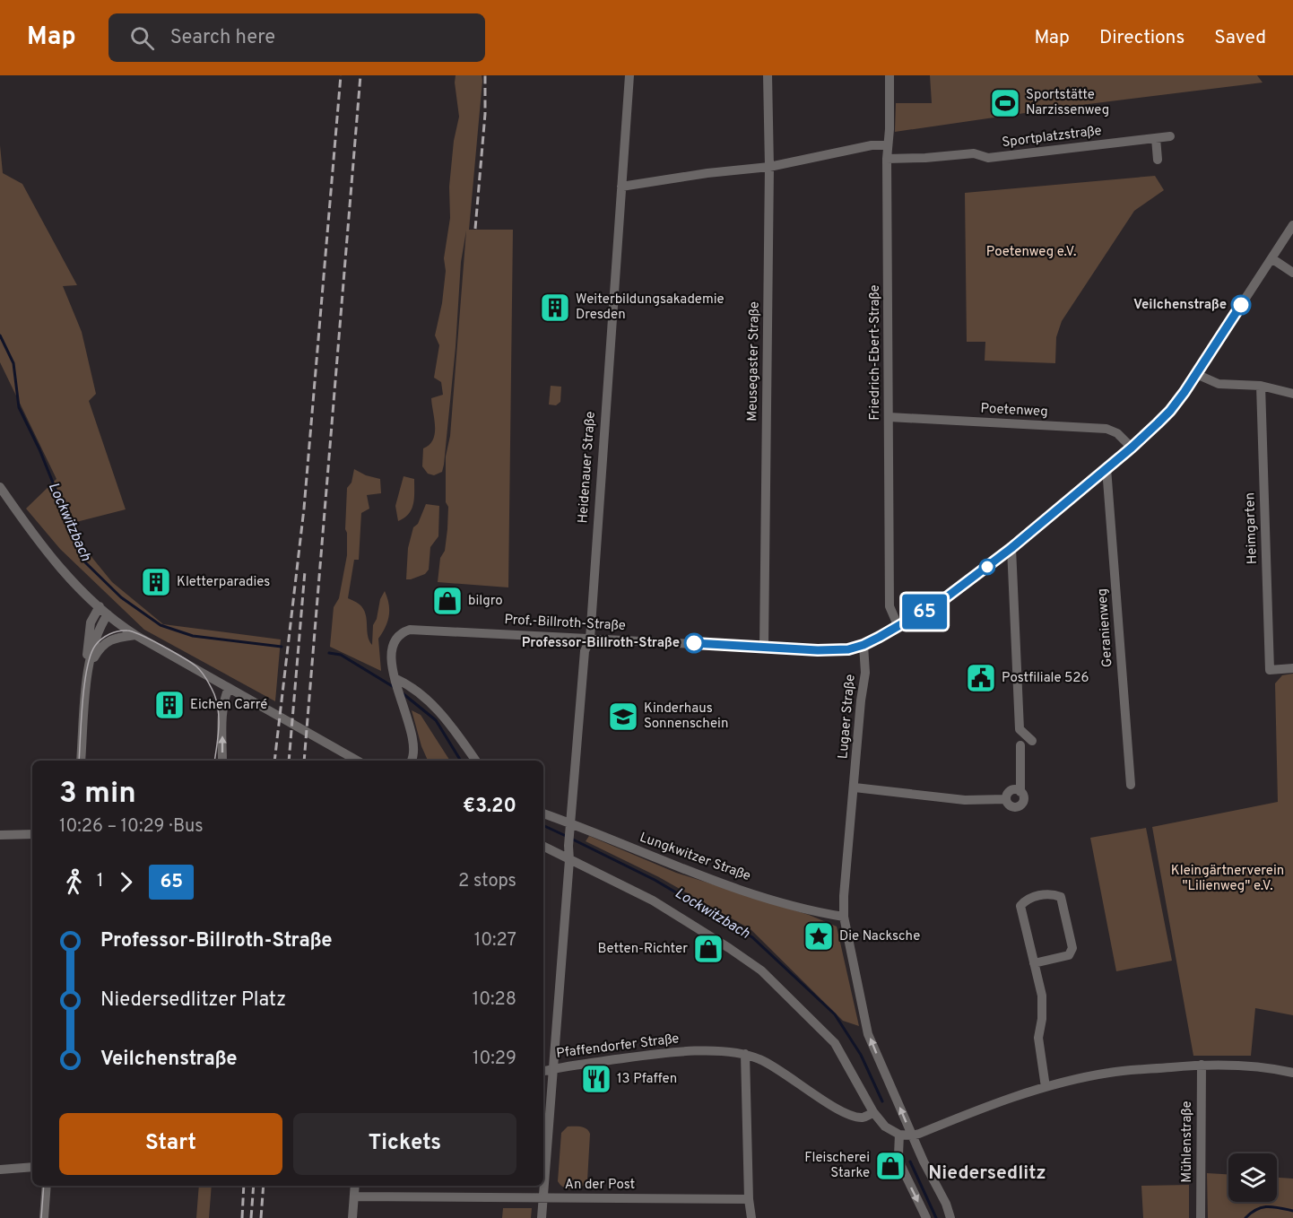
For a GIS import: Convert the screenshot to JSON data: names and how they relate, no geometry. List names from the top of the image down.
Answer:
{
  "streets": {
    "street": [
      "Sportplatzstraße",
      "Friedrich-Ebert-Straße",
      "Meusegaster Straße",
      "Poetenweg",
      "Heidenauer Straße",
      "Heimgarten",
      "Prof.-Billroth-Straße",
      "Geranienweg",
      "Lugaer Straße",
      "Lungkwitzer Straße",
      "Pfaffendorfer Straße",
      "Mühlenstraße",
      "An der Post"
    ]
  },
  "crossings": [
    ["Sportplatzstraße", "Friedrich-Ebert-Straße"],
    ["Friedrich-Ebert-Straße", "Poetenweg"],
    ["Meusegaster Straße", "Prof.-Billroth-Straße"],
    ["Heidenauer Straße", "Prof.-Billroth-Straße"],
    ["Heidenauer Straße", "Lungkwitzer Straße"],
    ["Heidenauer Straße", "Pfaffendorfer Straße"],
    ["Heidenauer Straße", "An der Post"],
    ["Prof.-Billroth-Straße", "Lugaer Straße"],
    ["Lugaer Straße", "Lungkwitzer Straße"]
  ],
  "one_way": ["Lugaer Straße"],
  "districts": ["Niedersedlitz"],
  "water": ["Lockwitzbach"],
  "parks": ["Poetenweg e.V.", "Kleingärtnerverein \"Lilienweg\" e.V."],
  "places": {
    "sports": ["Sportstätte Narzissenweg"],
    "other": ["Veilchenstraße", "Professor-Billroth-Straße"],
    "building": ["Weiterbildungsakademie Dresden", "Kletterparadies", "Eichen Carré"],
    "shop": ["bilgro", "Betten-Richter", "Fleischerei Starke"],
    "public building": ["Postfiliale 526"],
    "school or university": ["Kinderhaus Sonnenschein"],
    "place": ["Die Nacksche"],
    "restaurant": ["13 Pfaffen"]
  },
  "lines": ["bus line 65"],
  "page": {
    "header": "Map",
    "search": "Search here",
    "nav": ["Map", "Directions", "Saved"],
    "on_map": "65",
    "heading": ["3 min", "10:26 – 10:29 · Bus", "€3.20"],
    "legs": ["1", "65", "2 stops"],
    "list": [
      {
        "name": "Professor-Billroth-Straße",
        "value": "10:27"
      },
      {
        "name": "Niedersedlitzer Platz",
        "value": "10:28"
      },
      {
        "name": "Veilchenstraße",
        "value": "10:29"
      }
    ],
    "buttons": ["Start", "Tickets"]
  }
}
